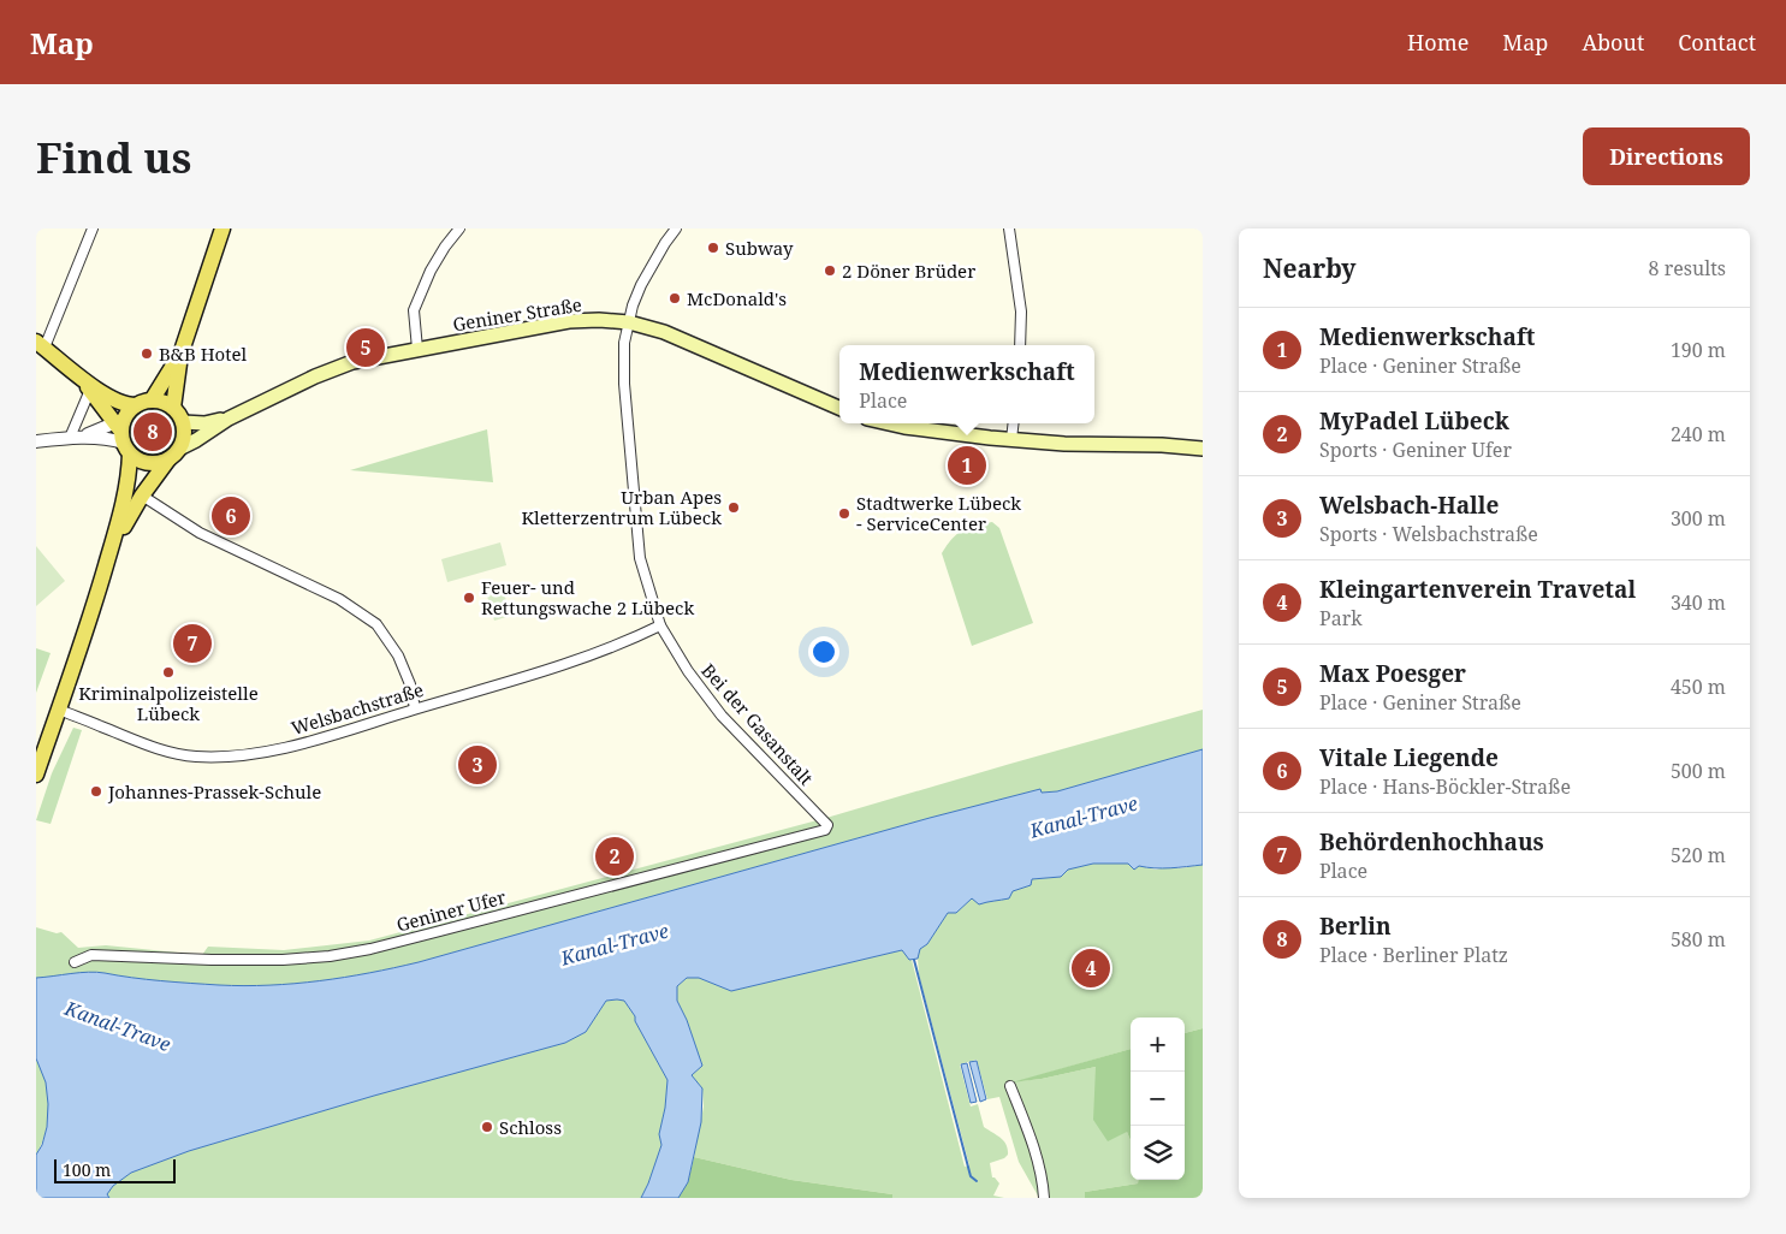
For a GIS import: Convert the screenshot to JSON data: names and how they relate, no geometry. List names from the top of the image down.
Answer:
{
  "streets": {
    "main road": ["Geniner Straße"],
    "street": ["Welsbachstraße", "Bei der Gasanstalt", "Geniner Ufer"]
  },
  "crossings": [
    ["Geniner Straße", "Bei der Gasanstalt"],
    ["Welsbachstraße", "Bei der Gasanstalt"],
    ["Bei der Gasanstalt", "Geniner Ufer"]
  ],
  "water": ["Kanal-Trave"],
  "places": [
    "Subway",
    "2 Döner Brüder",
    "McDonald's",
    "B&B Hotel",
    "Urban Apes Kletterzentrum Lübeck",
    "Stadtwerke Lübeck - ServiceCenter",
    "Feuer- und Rettungswache 2 Lübeck",
    "Kriminalpolizeistelle Lübeck",
    "Johannes-Prassek-Schule",
    "Schloss"
  ],
  "scale_bar": "100 m",
  "page": {
    "header": "Map",
    "nav": [
      "Home",
      "Map",
      "About",
      "Contact"
    ],
    "buttons": "Directions",
    "title": "Find us",
    "heading": ["Nearby", "8 results"],
    "list": [
      {
        "mark": "1",
        "name": "Medienwerkschaft",
        "note": "Place · Geniner Straße",
        "value": "190 m"
      },
      {
        "mark": "2",
        "name": "MyPadel Lübeck",
        "note": "Sports · Geniner Ufer",
        "value": "240 m"
      },
      {
        "mark": "3",
        "name": "Welsbach-Halle",
        "note": "Sports · Welsbachstraße",
        "value": "300 m"
      },
      {
        "mark": "4",
        "name": "Kleingartenverein Travetal",
        "note": "Park",
        "value": "340 m"
      },
      {
        "mark": "5",
        "name": "Max Poesger",
        "note": "Place · Geniner Straße",
        "value": "450 m"
      },
      {
        "mark": "6",
        "name": "Vitale Liegende",
        "note": "Place · Hans-Böckler-Straße",
        "value": "500 m"
      },
      {
        "mark": "7",
        "name": "Behördenhochhaus",
        "note": "Place",
        "value": "520 m"
      },
      {
        "mark": "8",
        "name": "Berlin",
        "note": "Place · Berliner Platz",
        "value": "580 m"
      }
    ],
    "pins": [
      "5",
      "8",
      "1",
      "6",
      "7",
      "3",
      "2",
      "4"
    ],
    "popup": ["Medienwerkschaft", "Place"],
    "map_buttons": ["+", "−"],
    "scale": "100 m"
  }
}
